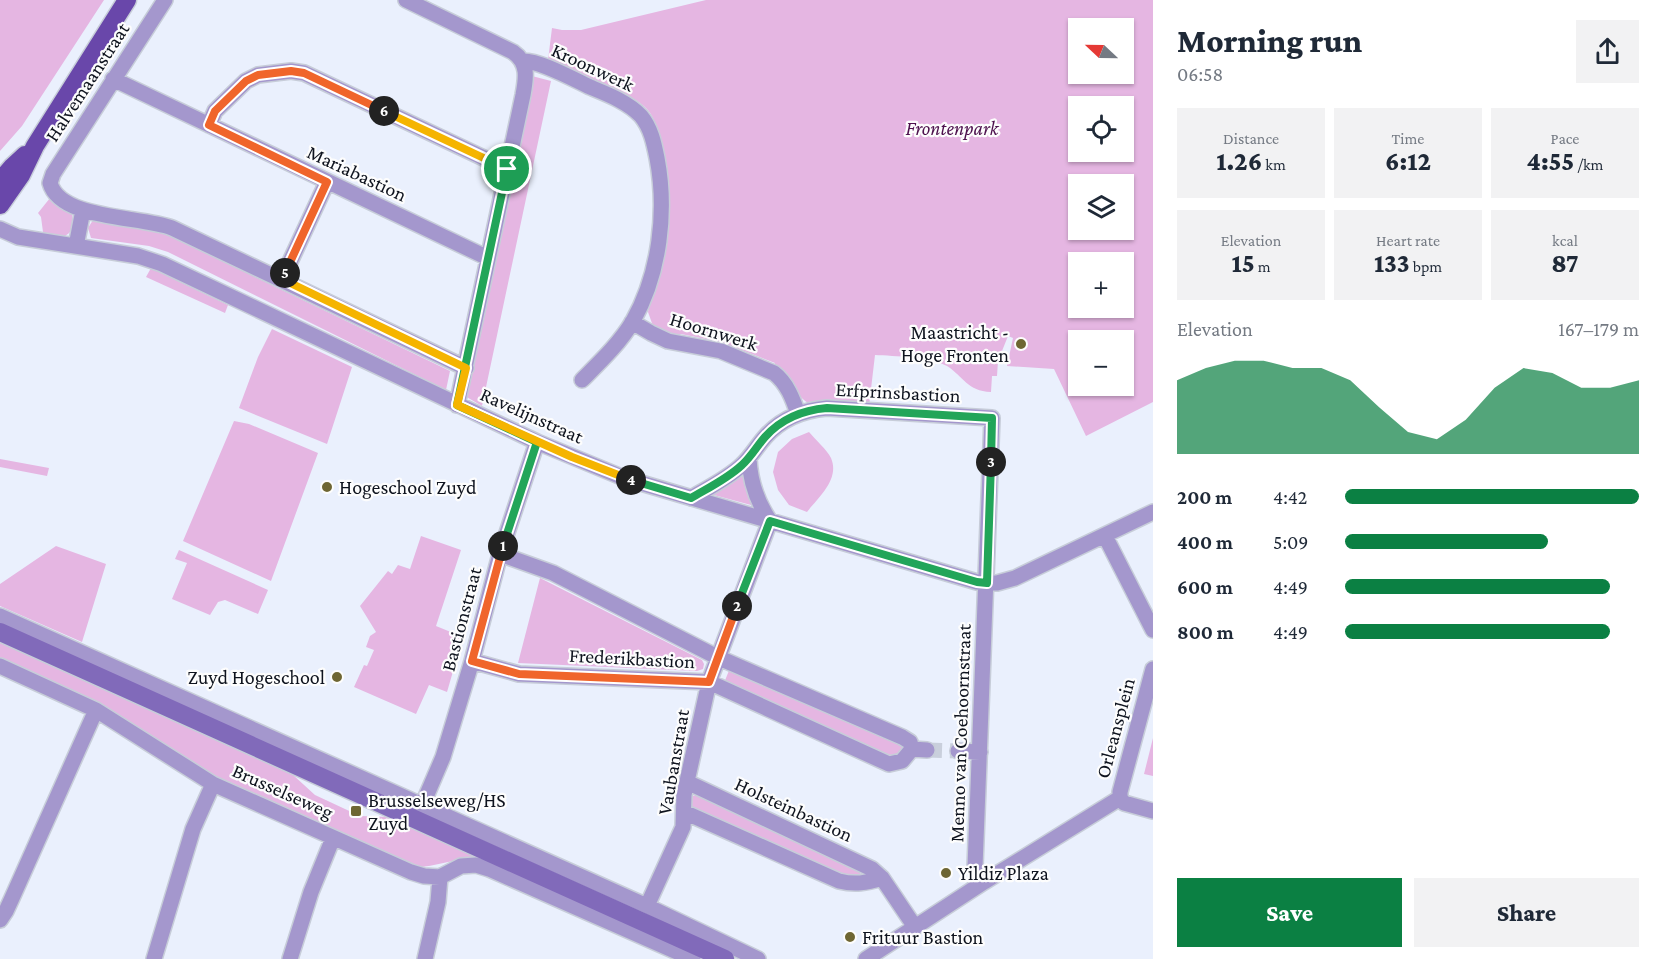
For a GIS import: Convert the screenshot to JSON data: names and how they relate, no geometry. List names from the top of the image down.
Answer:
{
  "streets": {
    "street": [
      "Kroonwerk",
      "Halvemaanstraat",
      "Mariabastion",
      "Hoornwerk",
      "Erfprinsbastion",
      "Ravelijnstraat",
      "Bastionstraat",
      "Frederikbastion",
      "Orleansplein",
      "Menno van Coehoornstraat",
      "Vaubanstraat",
      "Brusselseweg",
      "Holsteinbastion"
    ]
  },
  "crossings": [
    ["Kroonwerk", "Hoornwerk"],
    ["Halvemaanstraat", "Mariabastion"],
    ["Halvemaanstraat", "Ravelijnstraat"],
    ["Hoornwerk", "Erfprinsbastion"],
    ["Erfprinsbastion", "Ravelijnstraat"],
    ["Erfprinsbastion", "Menno van Coehoornstraat"],
    ["Ravelijnstraat", "Bastionstraat"],
    ["Ravelijnstraat", "Menno van Coehoornstraat"],
    ["Ravelijnstraat", "Vaubanstraat"],
    ["Bastionstraat", "Frederikbastion"],
    ["Bastionstraat", "Brusselseweg"],
    ["Frederikbastion", "Vaubanstraat"],
    ["Vaubanstraat", "Brusselseweg"],
    ["Vaubanstraat", "Holsteinbastion"]
  ],
  "parks": ["Frontenpark"],
  "places": {
    "other": [
      "Maastricht - Hoge Fronten",
      "Hogeschool Zuyd",
      "Zuyd Hogeschool",
      "Yildiz Plaza",
      "Frituur Bastion"
    ],
    "transit": ["Brusselseweg/HS Zuyd"]
  },
  "north": "left",
  "page": {
    "heading": ["Morning run", "06:58"],
    "map_buttons": ["+", "−"],
    "pins": [
      "6",
      "5",
      "3",
      "4",
      "1",
      "2"
    ],
    "stats": [
      ["Distance", "1.26 km"],
      ["Time", "6:12"],
      ["Pace", "4:55 /km"],
      ["Elevation", "15 m"],
      ["Heart rate", "133 bpm"],
      ["kcal", "87"]
    ],
    "chart": ["Elevation", "167–179 m"],
    "list": [
      {
        "name": "200 m",
        "note": "4:42"
      },
      {
        "name": "400 m",
        "note": "5:09"
      },
      {
        "name": "600 m",
        "note": "4:49"
      },
      {
        "name": "800 m",
        "note": "4:49"
      }
    ],
    "buttons": ["Save", "Share"]
  }
}
